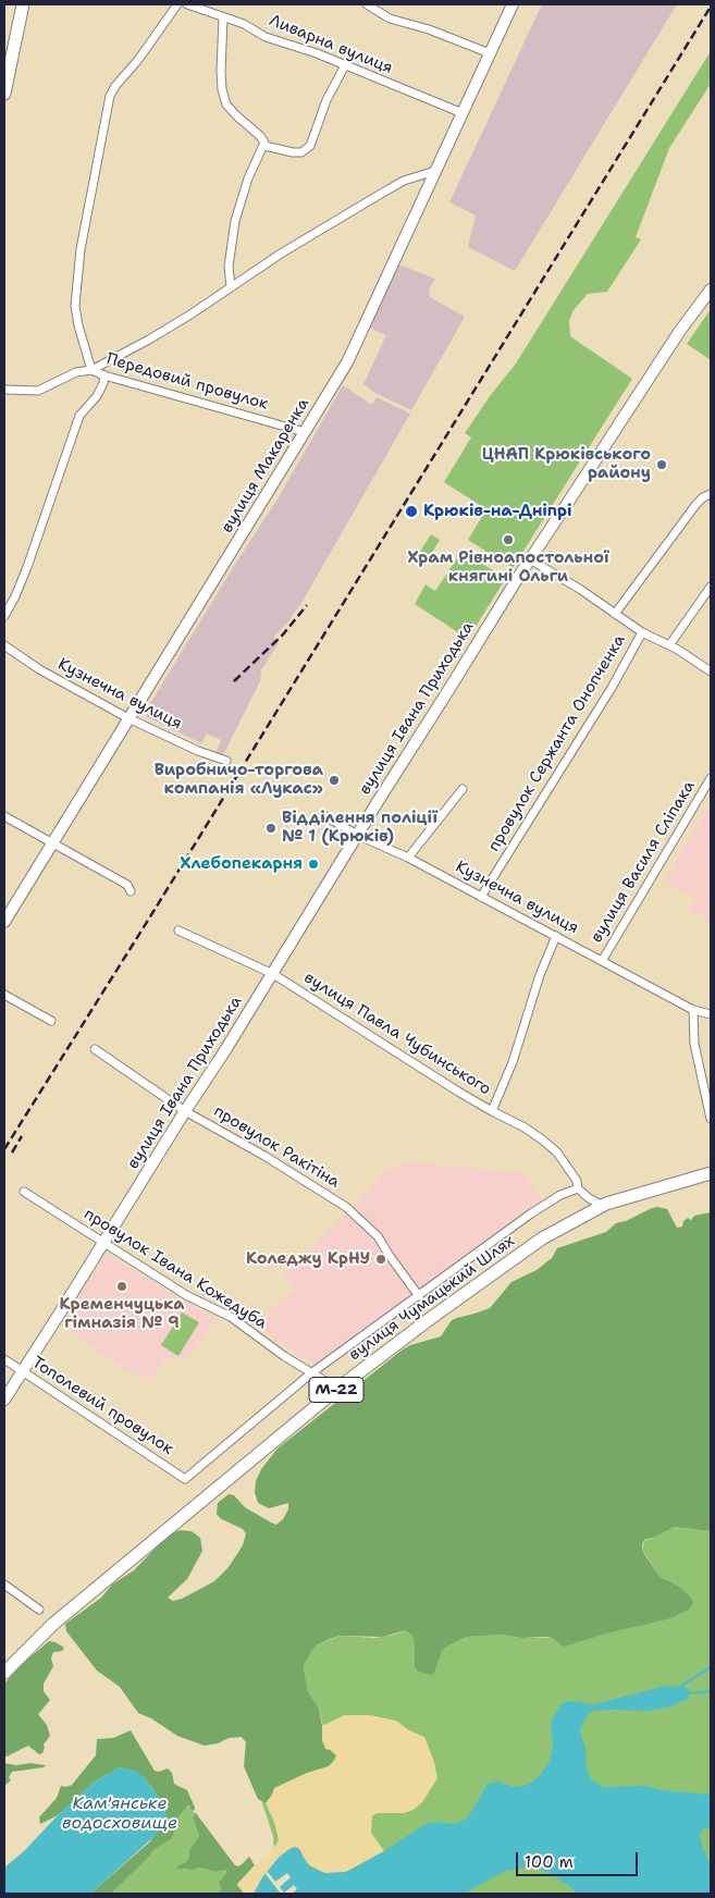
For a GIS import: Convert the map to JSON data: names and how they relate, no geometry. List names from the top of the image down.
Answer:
{
  "streets": {
    "main road": [
      "вулиця Макаренка",
      "вулиця Івана Приходька",
      "вулиця Чумацький Шлях",
      "М-22"
    ],
    "street": [
      "Ливарна вулиця",
      "Передовий провулок",
      "Кузнечна вулиця",
      "провулок Сержанта Онопченка",
      "вулиця Василя Сліпака",
      "вулиця Павла Чубинського",
      "провулок Ракітіна",
      "провулок Івана Кожедуба",
      "Тополевий провулок"
    ]
  },
  "crossings": [
    ["Ливарна вулиця", "вулиця Макаренка"],
    ["Передовий провулок", "вулиця Макаренка"],
    ["вулиця Макаренка", "Кузнечна вулиця"],
    ["Кузнечна вулиця", "вулиця Івана Приходька"],
    ["Кузнечна вулиця", "провулок Сержанта Онопченка"],
    ["Кузнечна вулиця", "вулиця Василя Сліпака"],
    ["вулиця Івана Приходька", "вулиця Павла Чубинського"],
    ["вулиця Івана Приходька", "провулок Ракітіна"],
    ["вулиця Івана Приходька", "провулок Івана Кожедуба"],
    ["вулиця Івана Приходька", "Тополевий провулок"],
    ["провулок Івана Кожедуба", "вулиця Чумацький Шлях"],
    ["провулок Івана Кожедуба", "Тополевий провулок"]
  ],
  "water": ["Кам'янське водосховище"],
  "places": [
    "ЦНАП Крюківського району",
    "Крюків-на-Дніпрі",
    "Храм Рівноапостольної княгині Ольги",
    "Виробничо-торгова компанія «Лукас»",
    "Відділення поліції № 1 (Крюків)",
    "Хлебопекарня",
    "Коледжу КрНУ",
    "Кременчуцька гімназія № 9"
  ],
  "scale_bar": "100 m"
}
